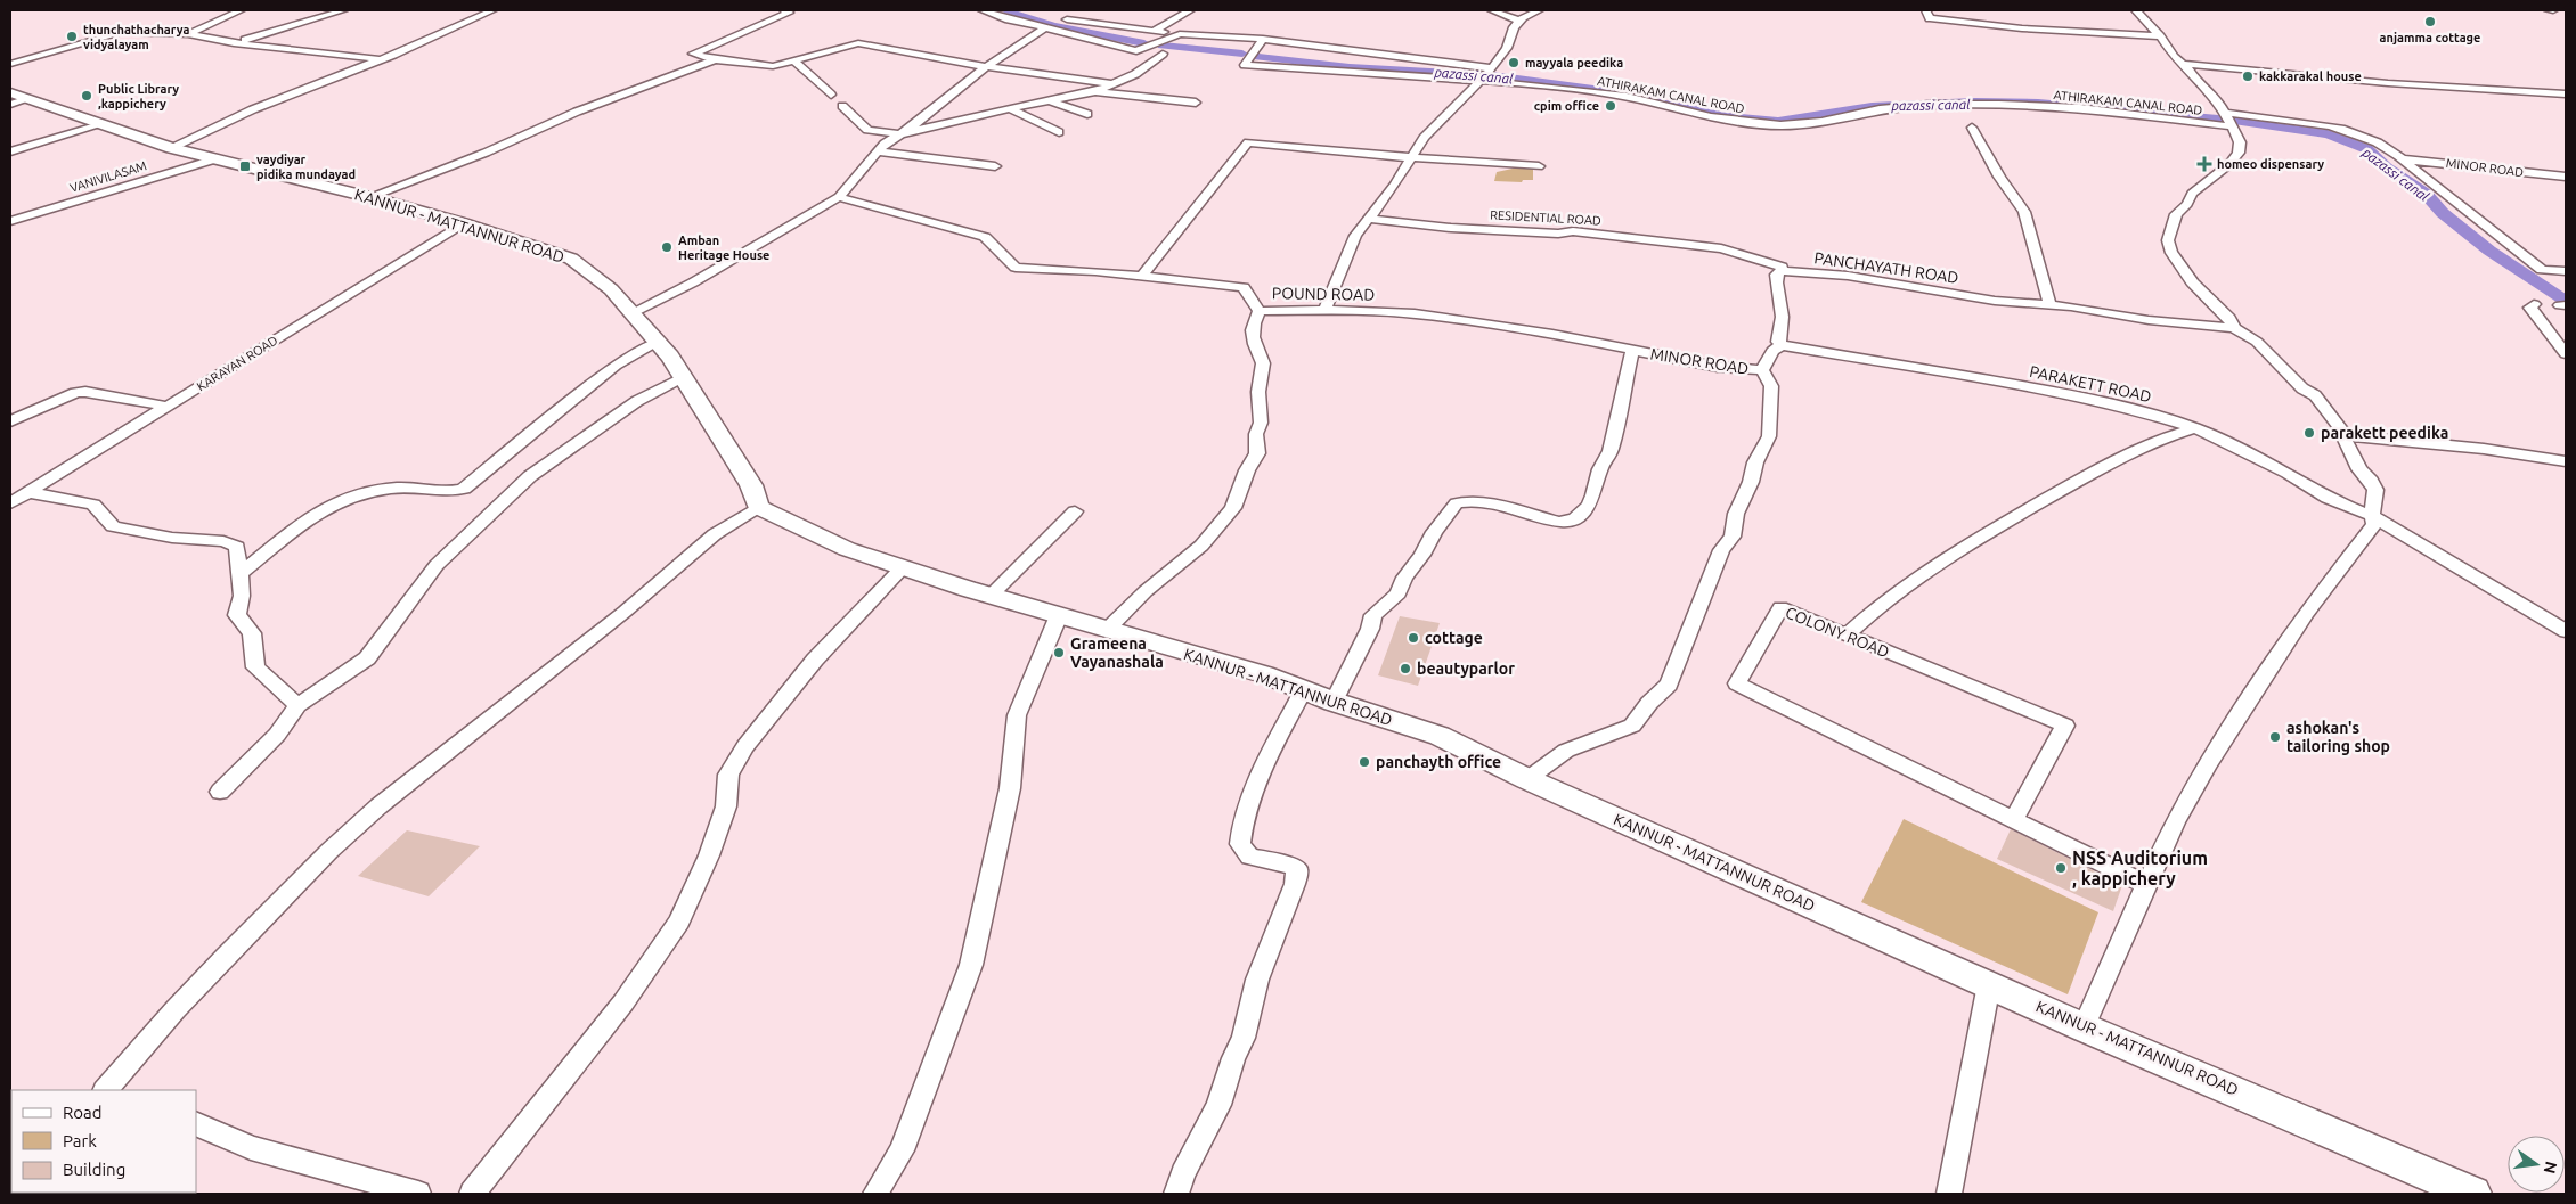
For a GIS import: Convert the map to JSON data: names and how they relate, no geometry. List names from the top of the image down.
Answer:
{
  "streets": {
    "main road": ["KANNUR - MATTANNUR ROAD"],
    "street": [
      "ATHIRAKAM CANAL ROAD",
      "MINOR ROAD",
      "VANIVILASAM",
      "RESIDENTIAL ROAD",
      "PANCHAYATH ROAD",
      "POUND ROAD",
      "KARAYAN ROAD",
      "PARAKETT ROAD",
      "COLONY ROAD"
    ]
  },
  "crossings": [
    ["ATHIRAKAM CANAL ROAD", "MINOR ROAD"],
    ["MINOR ROAD", "KANNUR - MATTANNUR ROAD"],
    ["MINOR ROAD", "POUND ROAD"],
    ["VANIVILASAM", "KANNUR - MATTANNUR ROAD"],
    ["RESIDENTIAL ROAD", "PANCHAYATH ROAD"],
    ["KANNUR - MATTANNUR ROAD", "POUND ROAD"],
    ["KANNUR - MATTANNUR ROAD", "KARAYAN ROAD"]
  ],
  "water": ["pazassi canal"],
  "places": {
    "other": [
      "anjamma cottage",
      "thunchathacharya vidyalayam",
      "mayyala peedika",
      "kakkarakal house",
      "Public Library ,kappichery",
      "cpim office",
      "Amban Heritage House",
      "parakett peedika",
      "cottage",
      "Grameena Vayanashala",
      "beautyparlor",
      "ashokan's tailoring shop",
      "panchayth office",
      "NSS Auditorium , kappichery"
    ],
    "health": ["homeo dispensary"],
    "transit": ["vaydiyar pidika mundayad"]
  },
  "legend": ["Road", "Park", "Building"],
  "north": "right"
}
